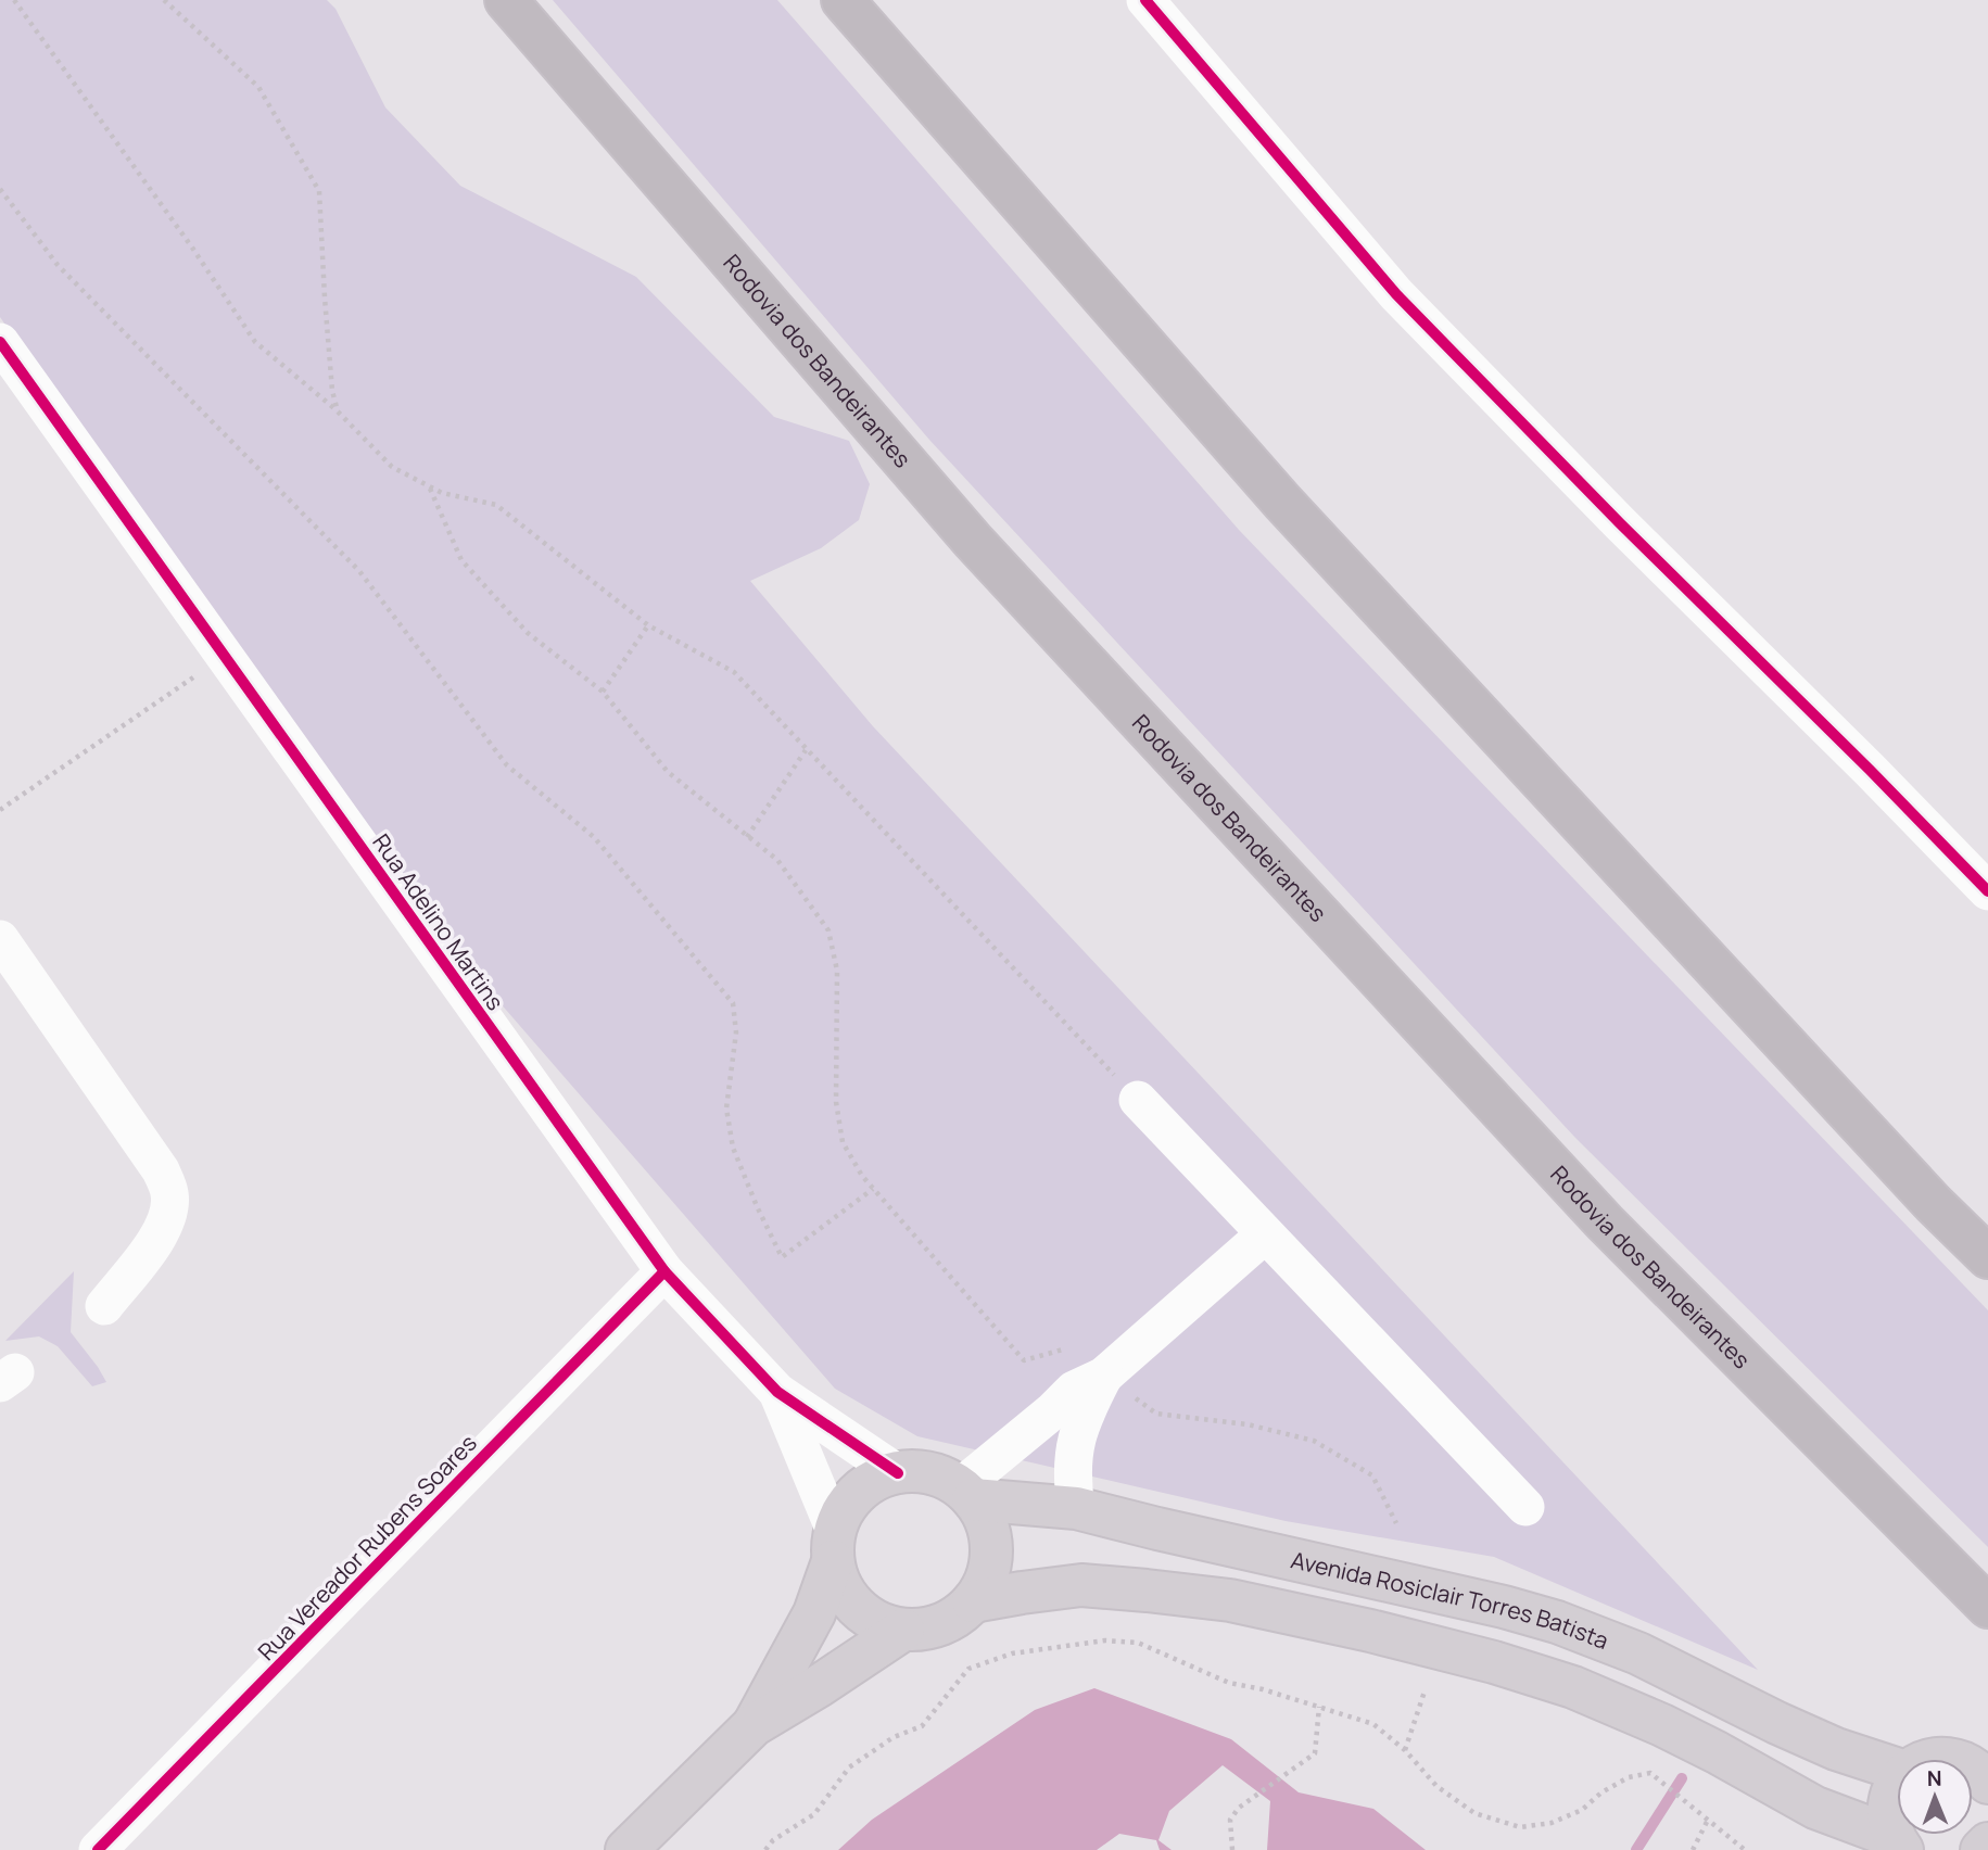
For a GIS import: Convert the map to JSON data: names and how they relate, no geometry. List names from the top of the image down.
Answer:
{
  "streets": {
    "highway": ["Rodovia dos Bandeirantes"],
    "main road": ["Avenida Rosiclair Torres Batista"],
    "street": ["Rua Adelino Martins", "Rua Vereador Rubens Soares"]
  },
  "crossings": [
    ["Rua Adelino Martins", "Rua Vereador Rubens Soares"],
    ["Rua Adelino Martins", "Avenida Rosiclair Torres Batista"]
  ],
  "north": "top"
}
